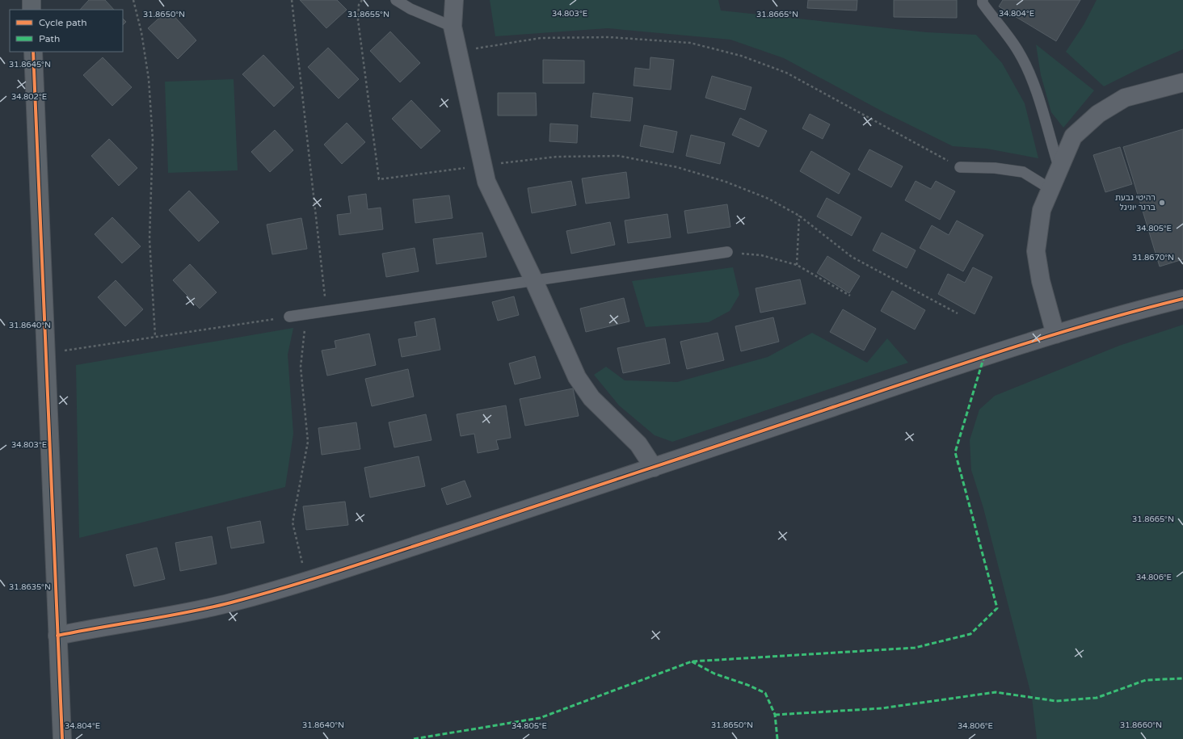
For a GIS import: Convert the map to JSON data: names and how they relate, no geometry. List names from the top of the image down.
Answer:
{
  "places": ["רהיטי גבעת ברנר יוניגל"],
  "legend": ["Cycle path", "Path"],
  "coordinates": [
    "34.803°E",
    "34.804°E",
    "31.8665°N",
    "31.8650°N",
    "31.8655°N",
    "31.8645°N",
    "34.802°E",
    "34.805°E",
    "31.8670°N",
    "31.8640°N",
    "34.806°E",
    "31.8635°N",
    "31.8660°N"
  ]
}
